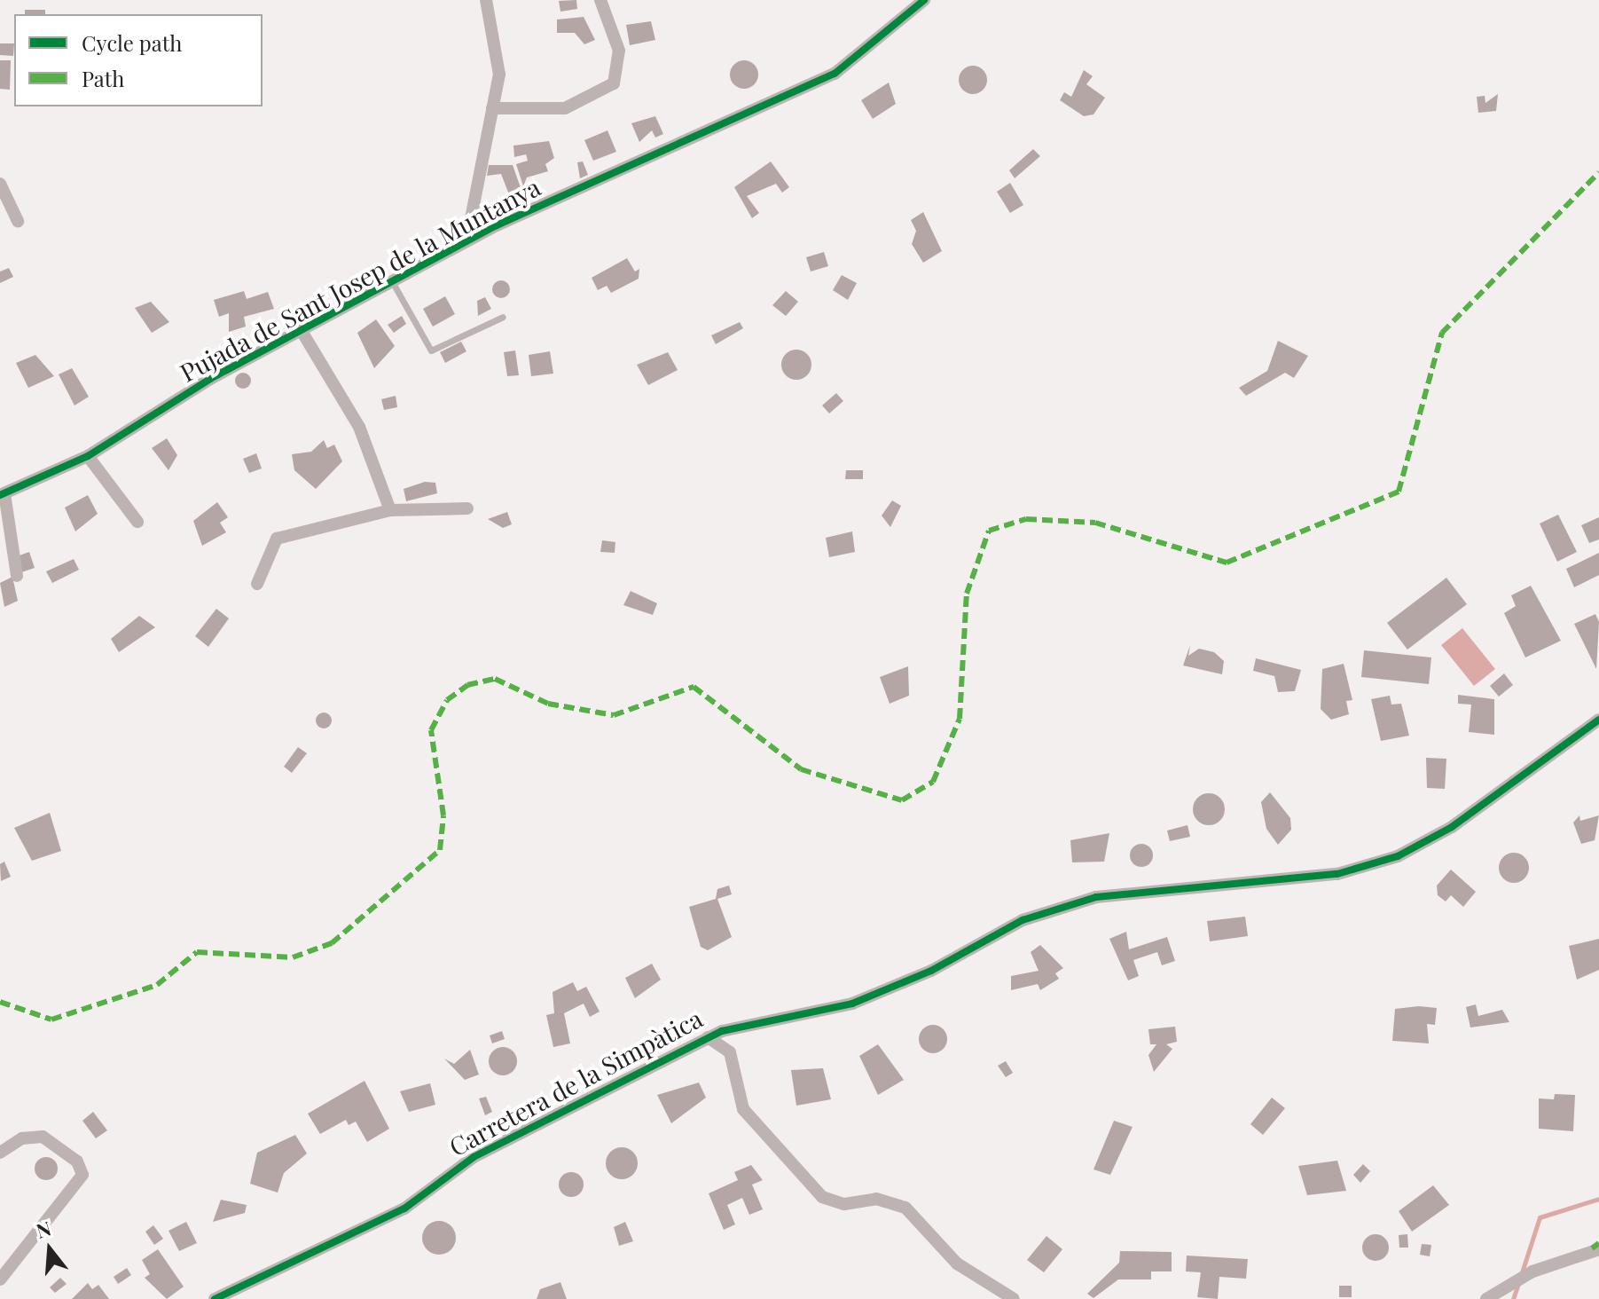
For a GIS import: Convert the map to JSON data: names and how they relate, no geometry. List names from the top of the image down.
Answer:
{
  "streets": {
    "street": ["Pujada de Sant Josep de la Muntanya", "Carretera de la Simpàtica"]
  },
  "legend": ["Cycle path", "Path"],
  "north": "top"
}
